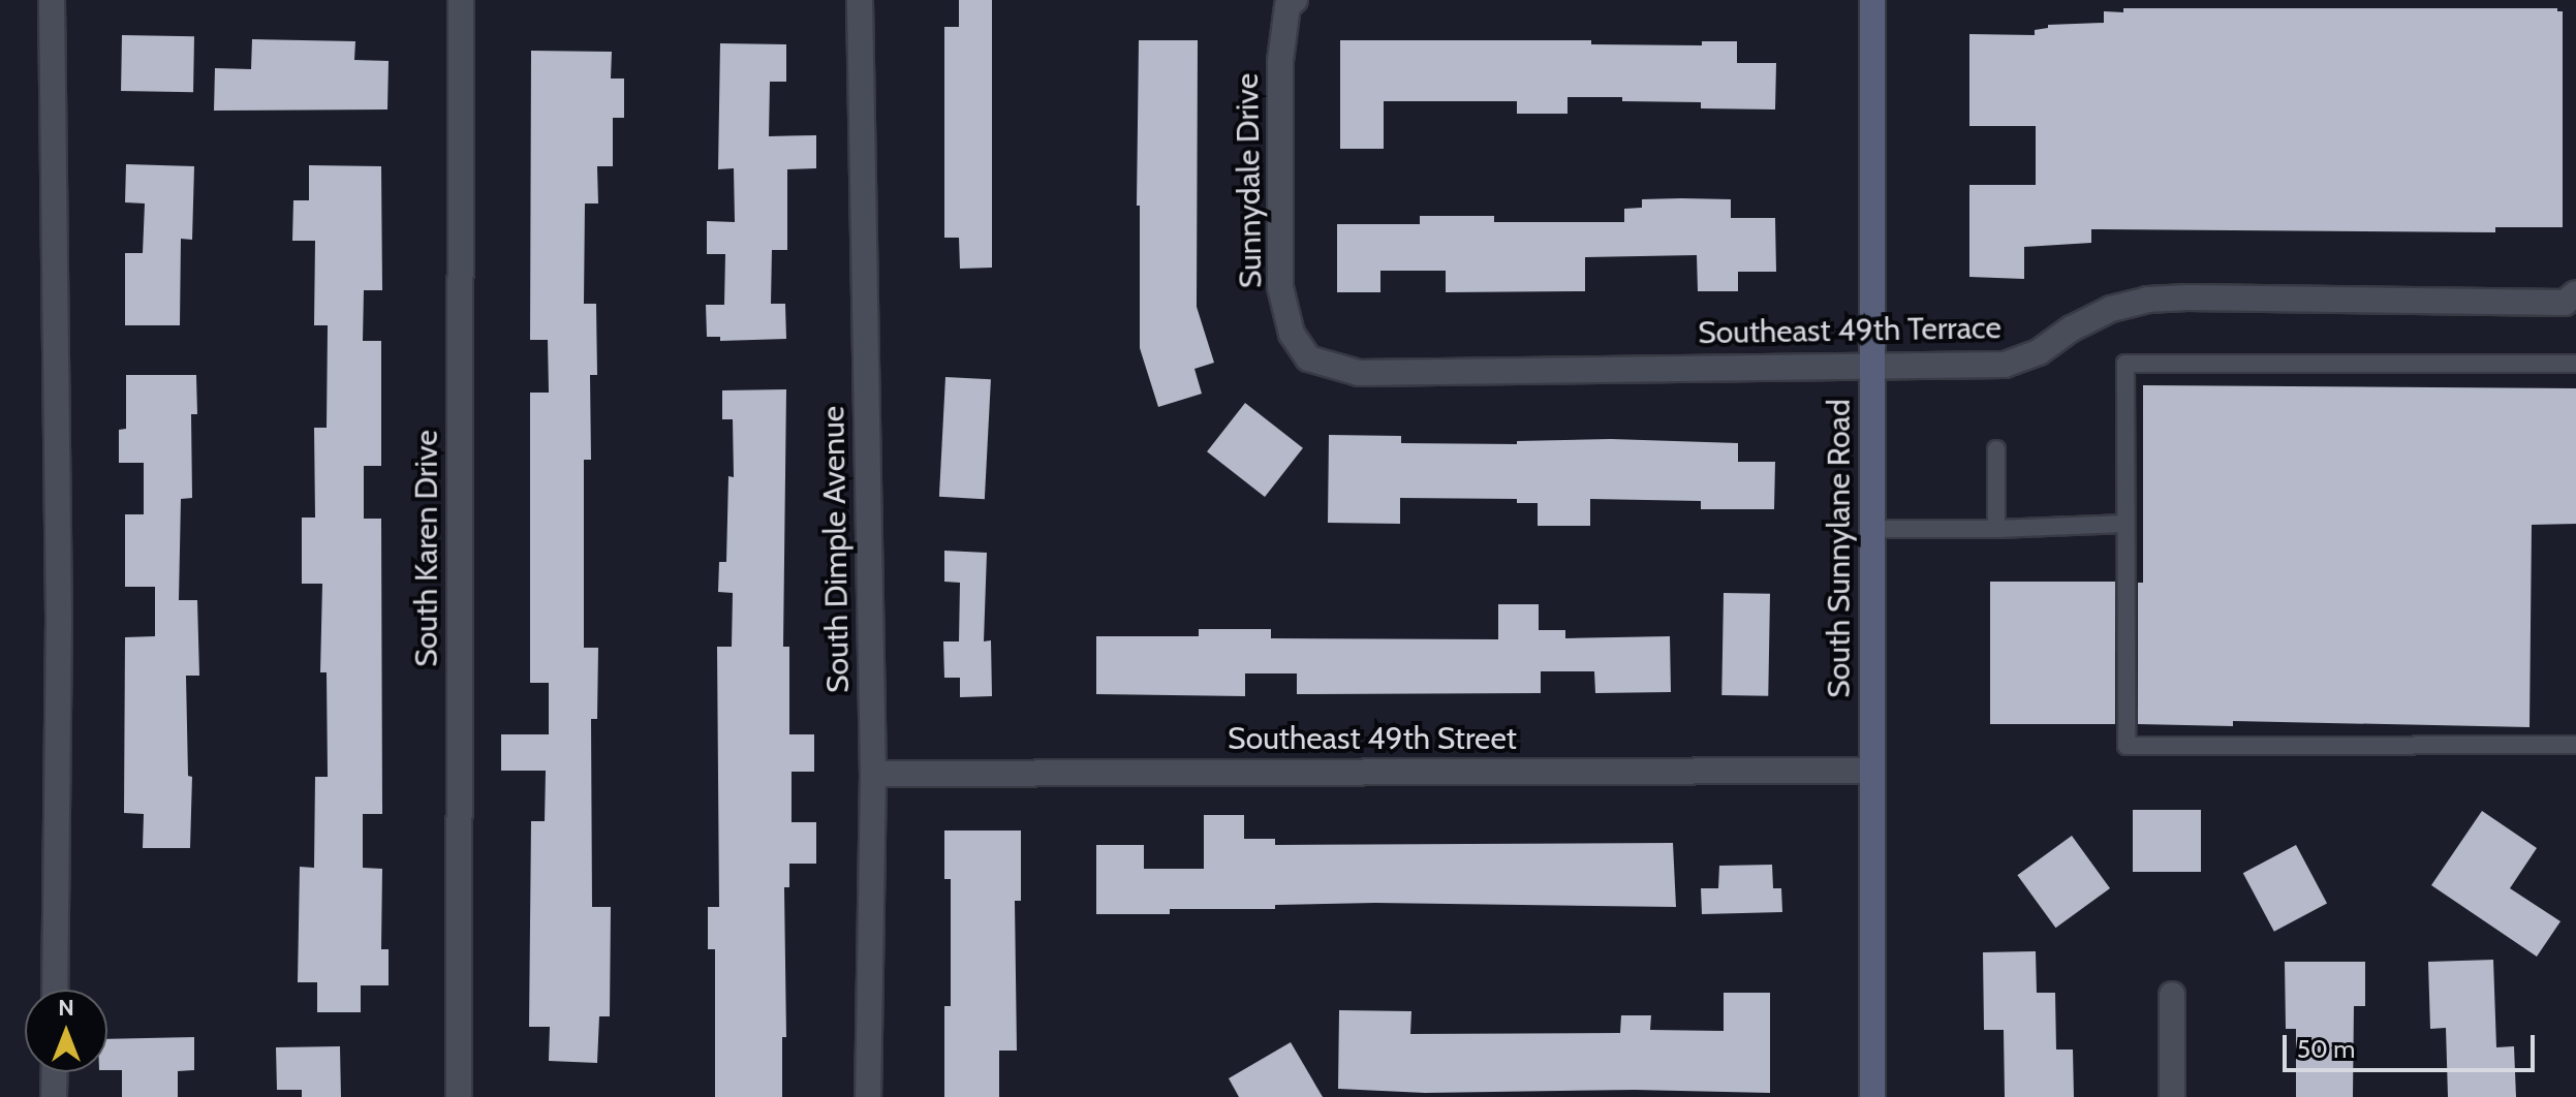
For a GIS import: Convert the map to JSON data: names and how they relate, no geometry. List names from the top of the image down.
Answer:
{
  "streets": {
    "main road": ["South Sunnylane Road"],
    "street": [
      "Sunnydale Drive",
      "Southeast 49th Terrace",
      "South Karen Drive",
      "South Dimple Avenue",
      "Southeast 49th Street"
    ]
  },
  "crossings": [
    ["Sunnydale Drive", "Southeast 49th Terrace"],
    ["Southeast 49th Terrace", "South Sunnylane Road"],
    ["South Sunnylane Road", "Southeast 49th Street"],
    ["South Dimple Avenue", "Southeast 49th Street"]
  ],
  "scale_bar": "50 m",
  "north": "top"
}
